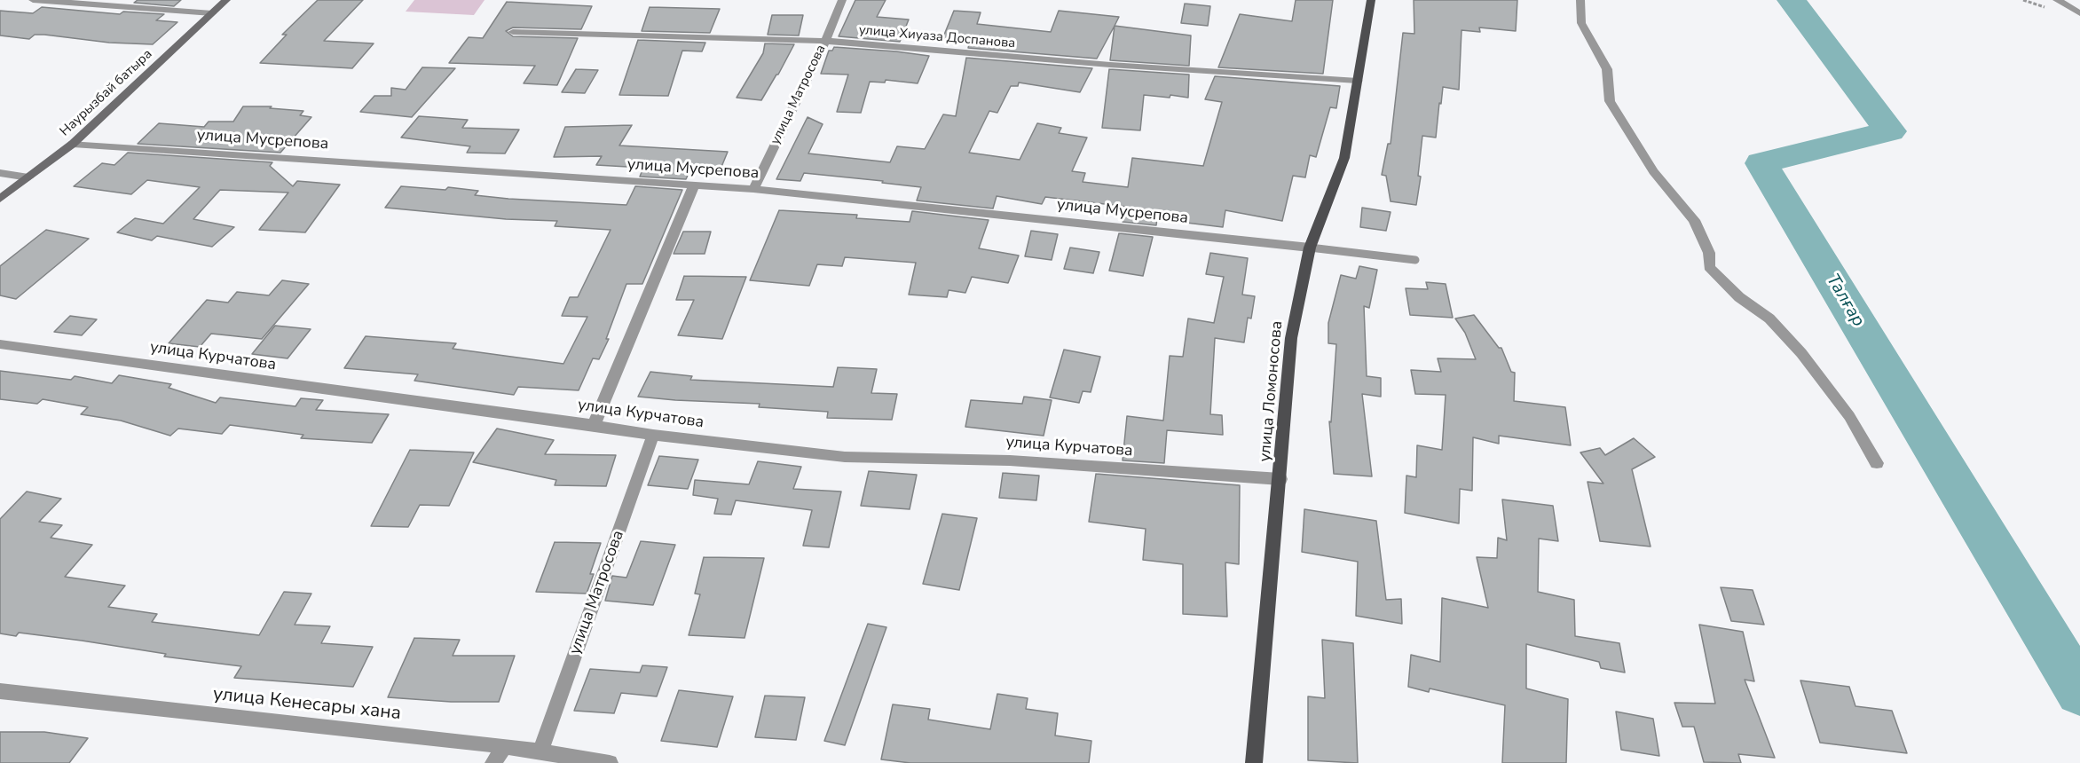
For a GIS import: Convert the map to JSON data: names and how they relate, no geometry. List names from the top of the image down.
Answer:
{
  "streets": {
    "main road": ["Наурызбай батыра", "улица Ломоносова"],
    "street": [
      "улица Хиуаза Доспанова",
      "улица Матросова",
      "улица Мусрепова",
      "улица Курчатова",
      "улица Кенесары хана"
    ]
  },
  "crossings": [
    ["улица Хиуаза Доспанова", "улица Матросова"],
    ["улица Хиуаза Доспанова", "улица Ломоносова"],
    ["Наурызбай батыра", "улица Мусрепова"],
    ["улица Матросова", "улица Мусрепова"],
    ["улица Матросова", "улица Курчатова"],
    ["улица Матросова", "улица Кенесары хана"],
    ["улица Мусрепова", "улица Ломоносова"],
    ["улица Курчатова", "улица Ломоносова"]
  ],
  "water": ["Талғар"]
}
